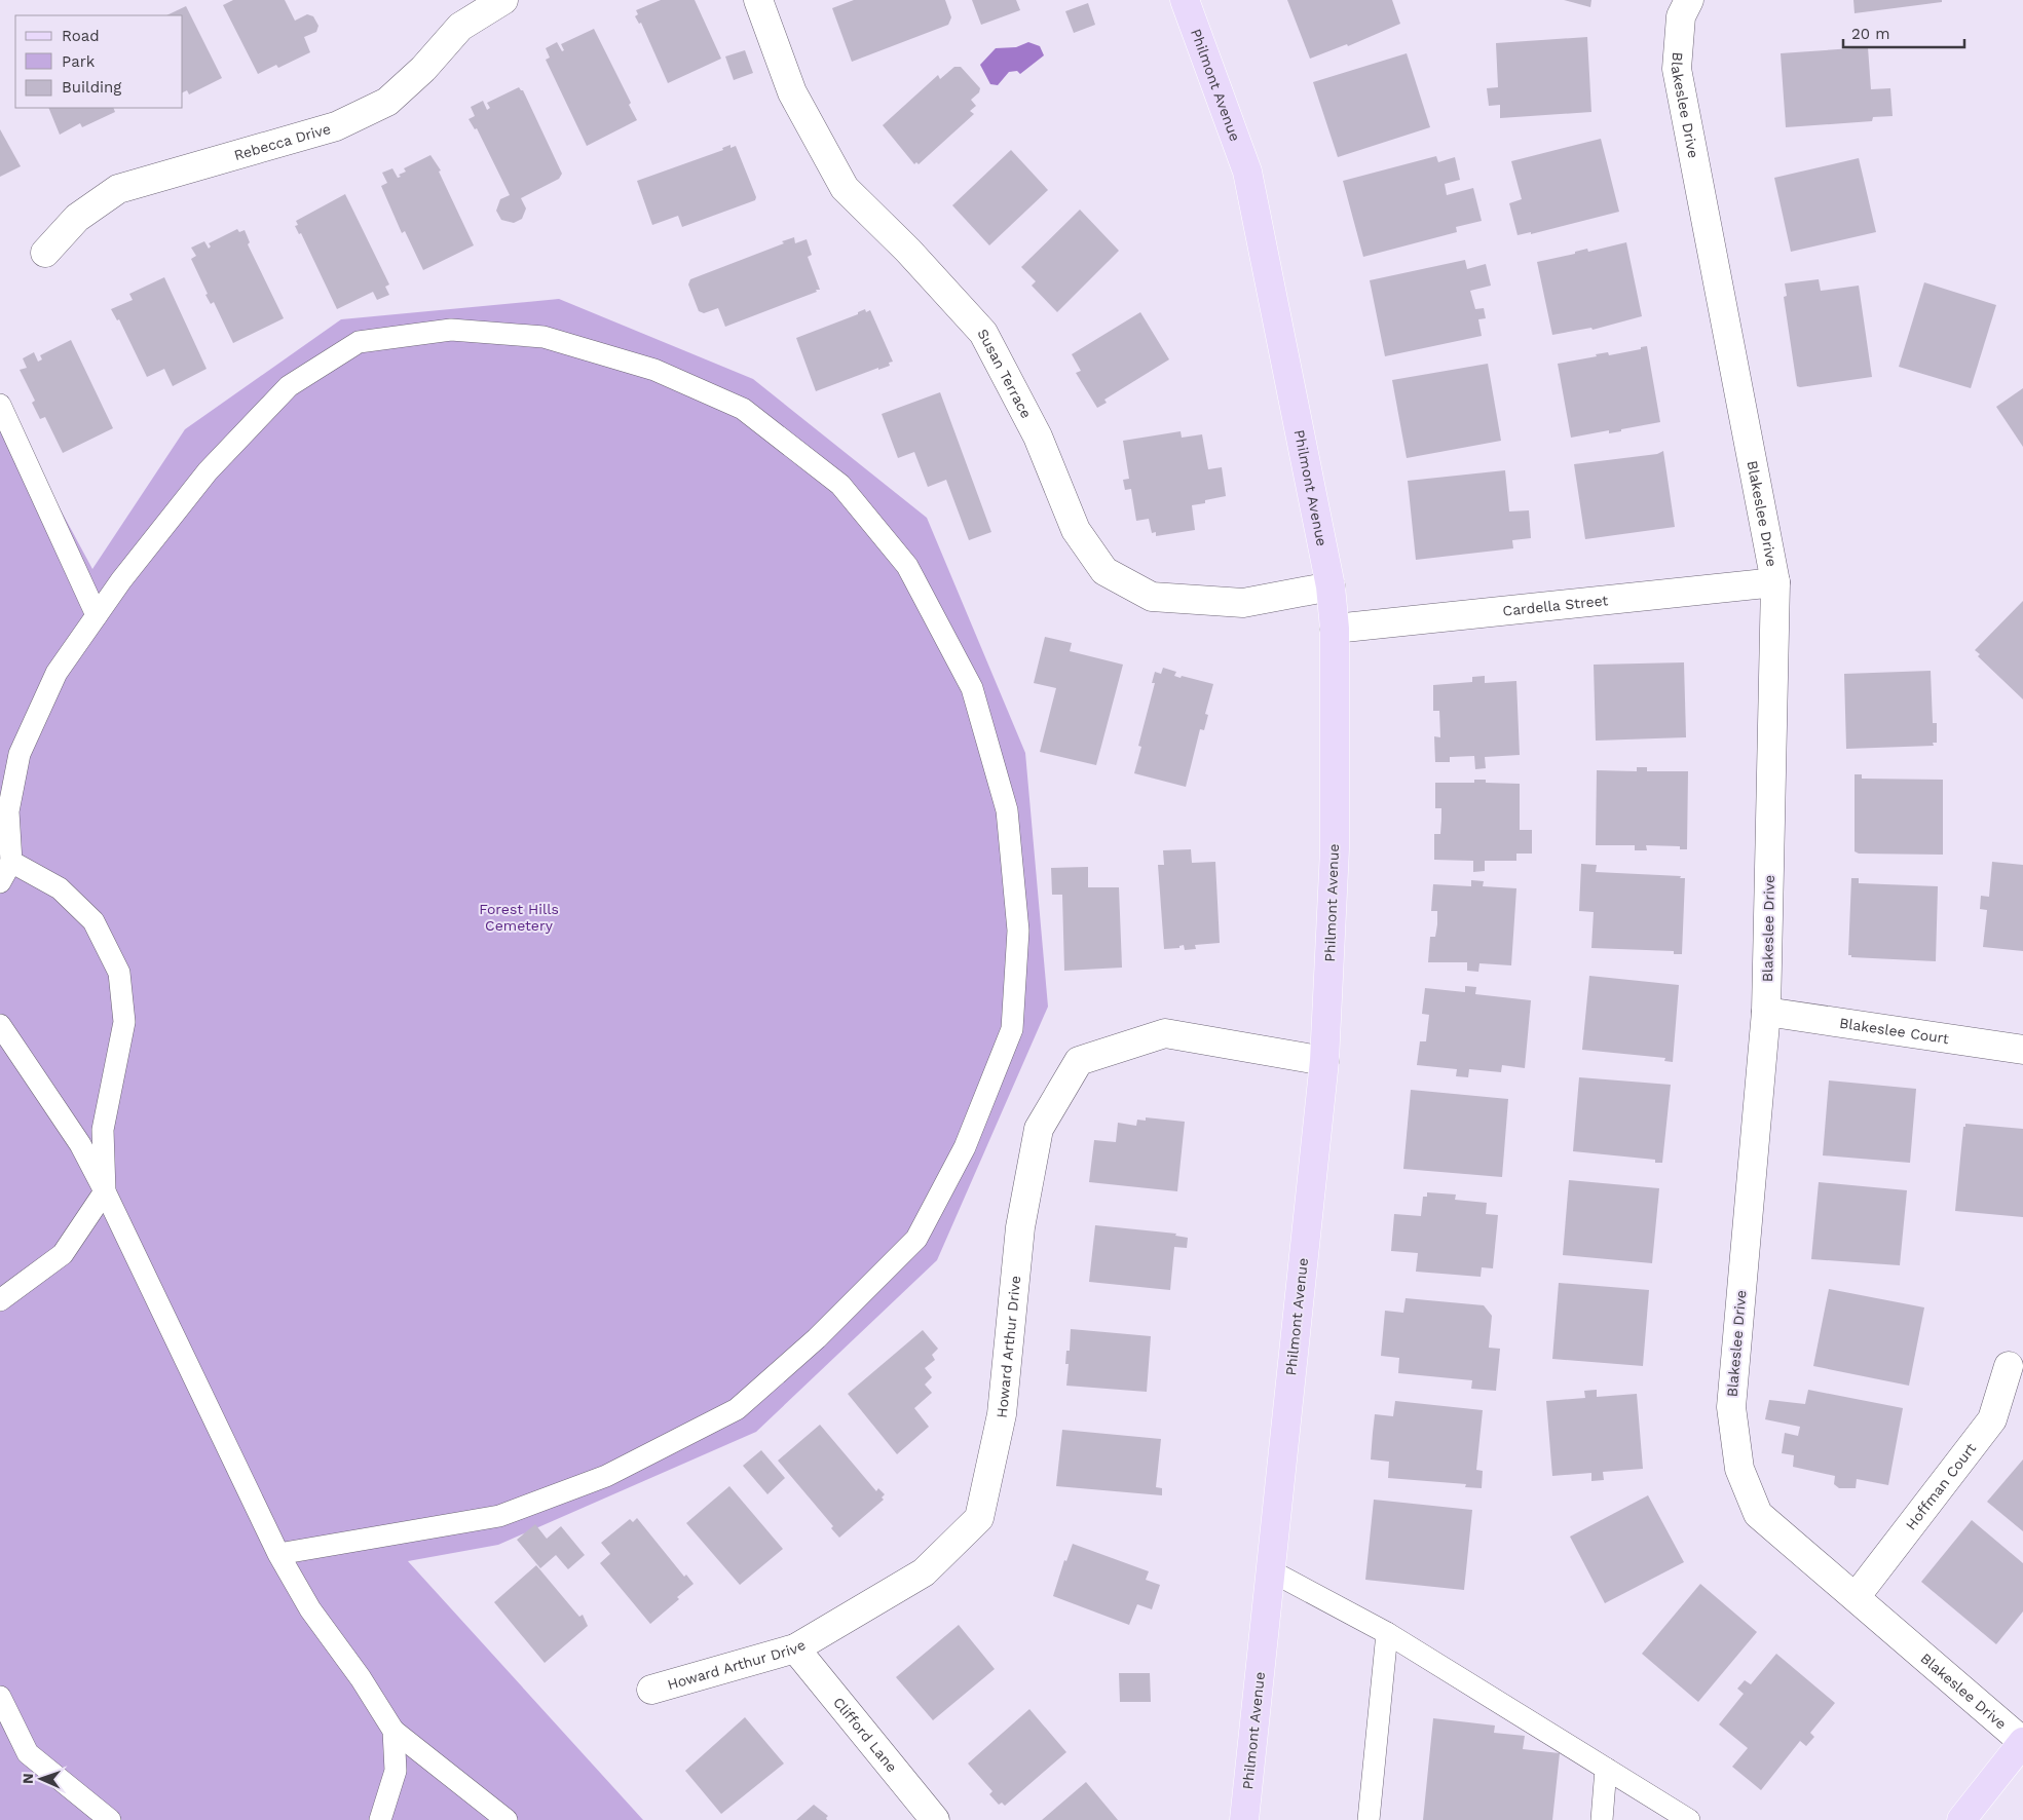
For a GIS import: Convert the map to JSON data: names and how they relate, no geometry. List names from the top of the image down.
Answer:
{
  "streets": {
    "main road": ["Philmont Avenue"],
    "street": [
      "Blakeslee Drive",
      "Rebecca Drive",
      "Susan Terrace",
      "Cardella Street",
      "Blakeslee Court",
      "Howard Arthur Drive",
      "Hoffman Court",
      "Clifford Lane"
    ]
  },
  "crossings": [
    ["Philmont Avenue", "Susan Terrace"],
    ["Philmont Avenue", "Cardella Street"],
    ["Philmont Avenue", "Howard Arthur Drive"],
    ["Blakeslee Drive", "Cardella Street"],
    ["Blakeslee Drive", "Blakeslee Court"],
    ["Blakeslee Drive", "Hoffman Court"],
    ["Howard Arthur Drive", "Clifford Lane"]
  ],
  "parks": ["Forest Hills Cemetery"],
  "legend": ["Road", "Park", "Building"],
  "scale_bar": "20 m",
  "north": "left"
}
